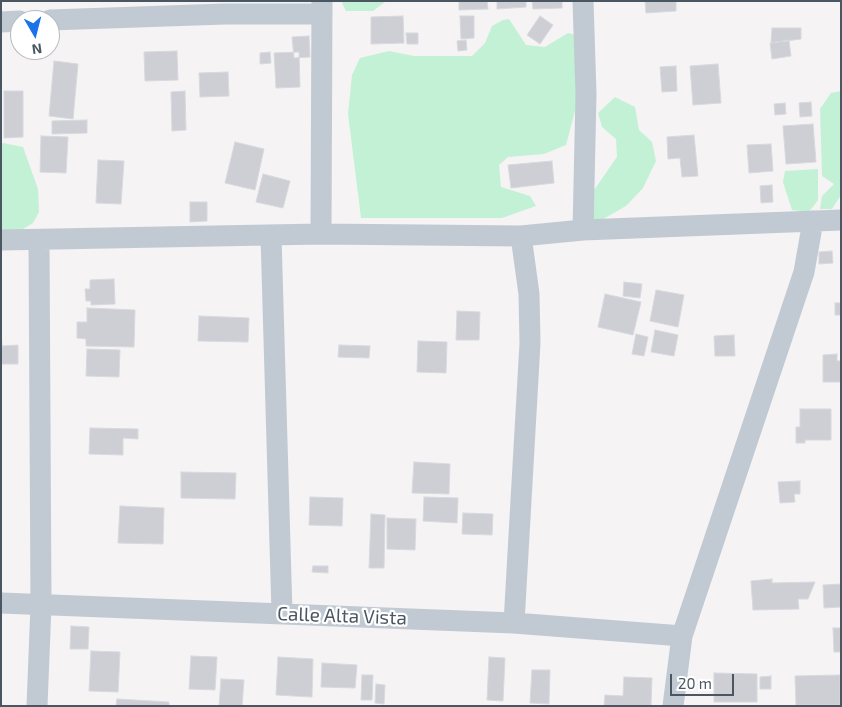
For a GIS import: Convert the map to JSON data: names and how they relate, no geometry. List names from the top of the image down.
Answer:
{
  "streets": {
    "street": ["Calle Alta Vista"]
  },
  "scale_bar": "20 m",
  "north": "bottom"
}
